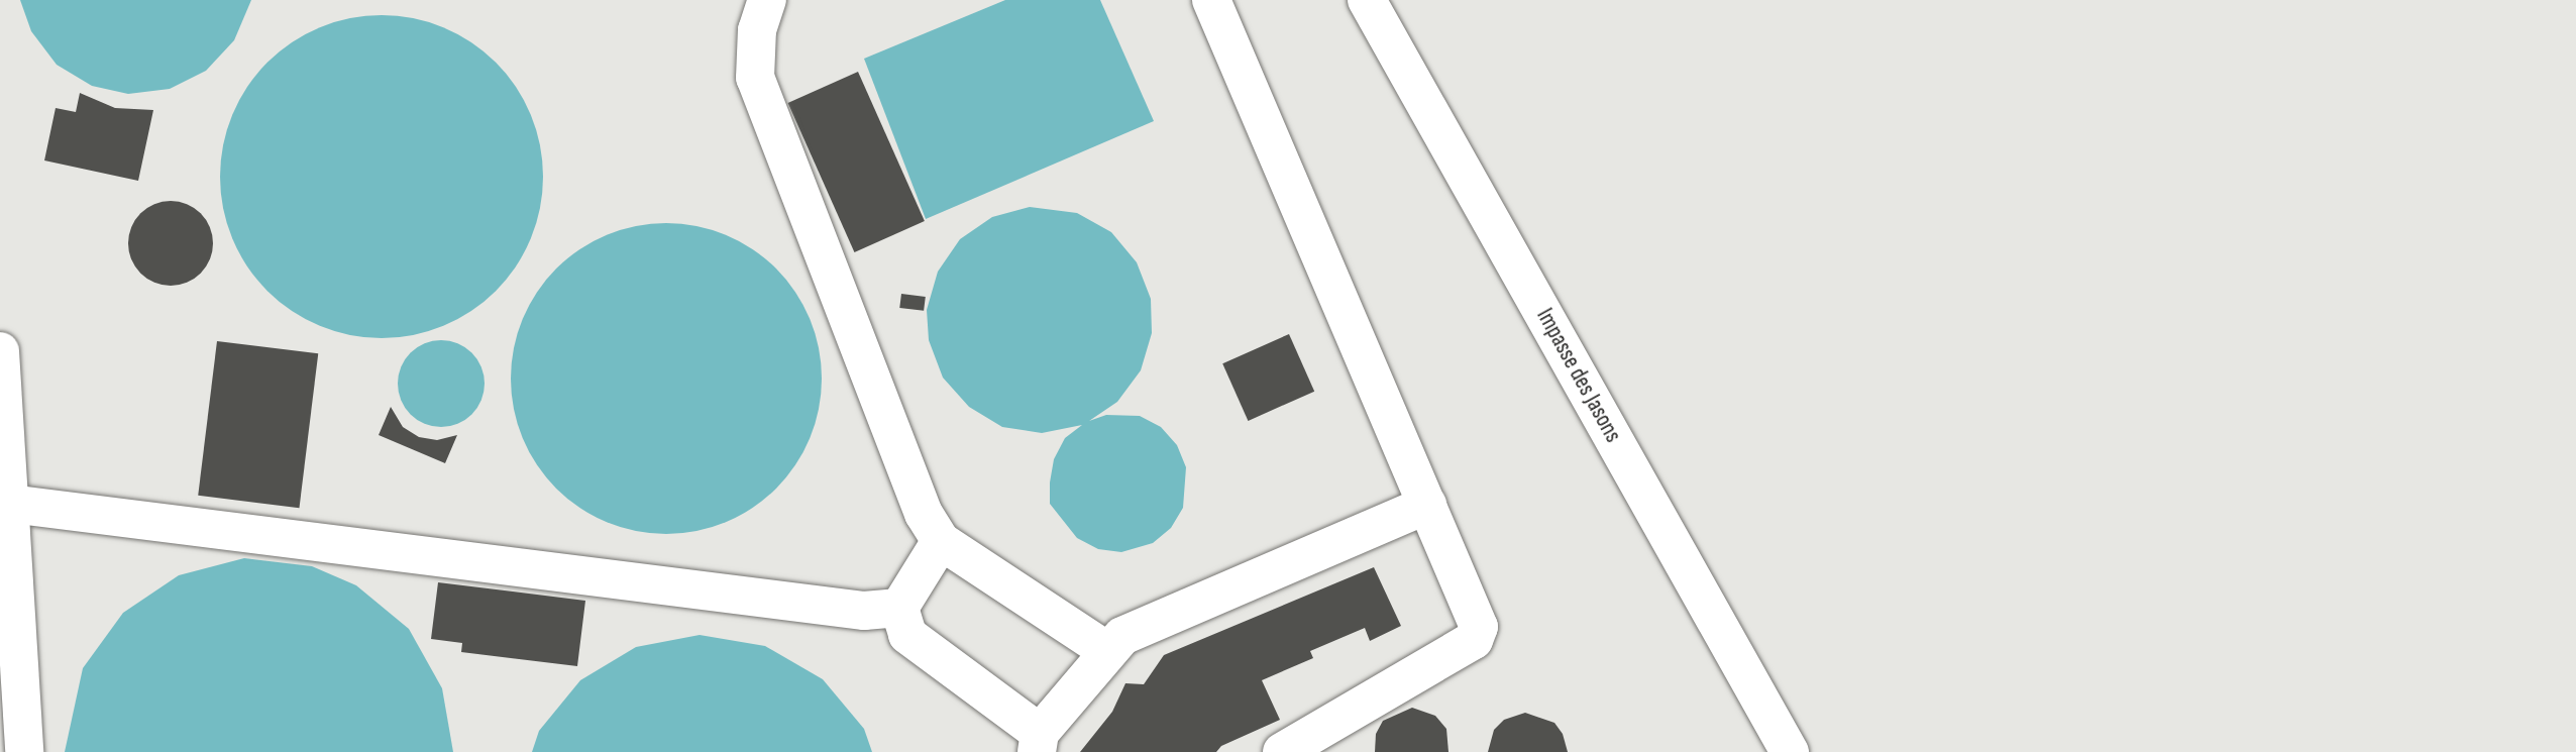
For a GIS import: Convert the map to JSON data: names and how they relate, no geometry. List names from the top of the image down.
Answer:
{
  "streets": {
    "street": ["Impasse des Jasons"]
  }
}
